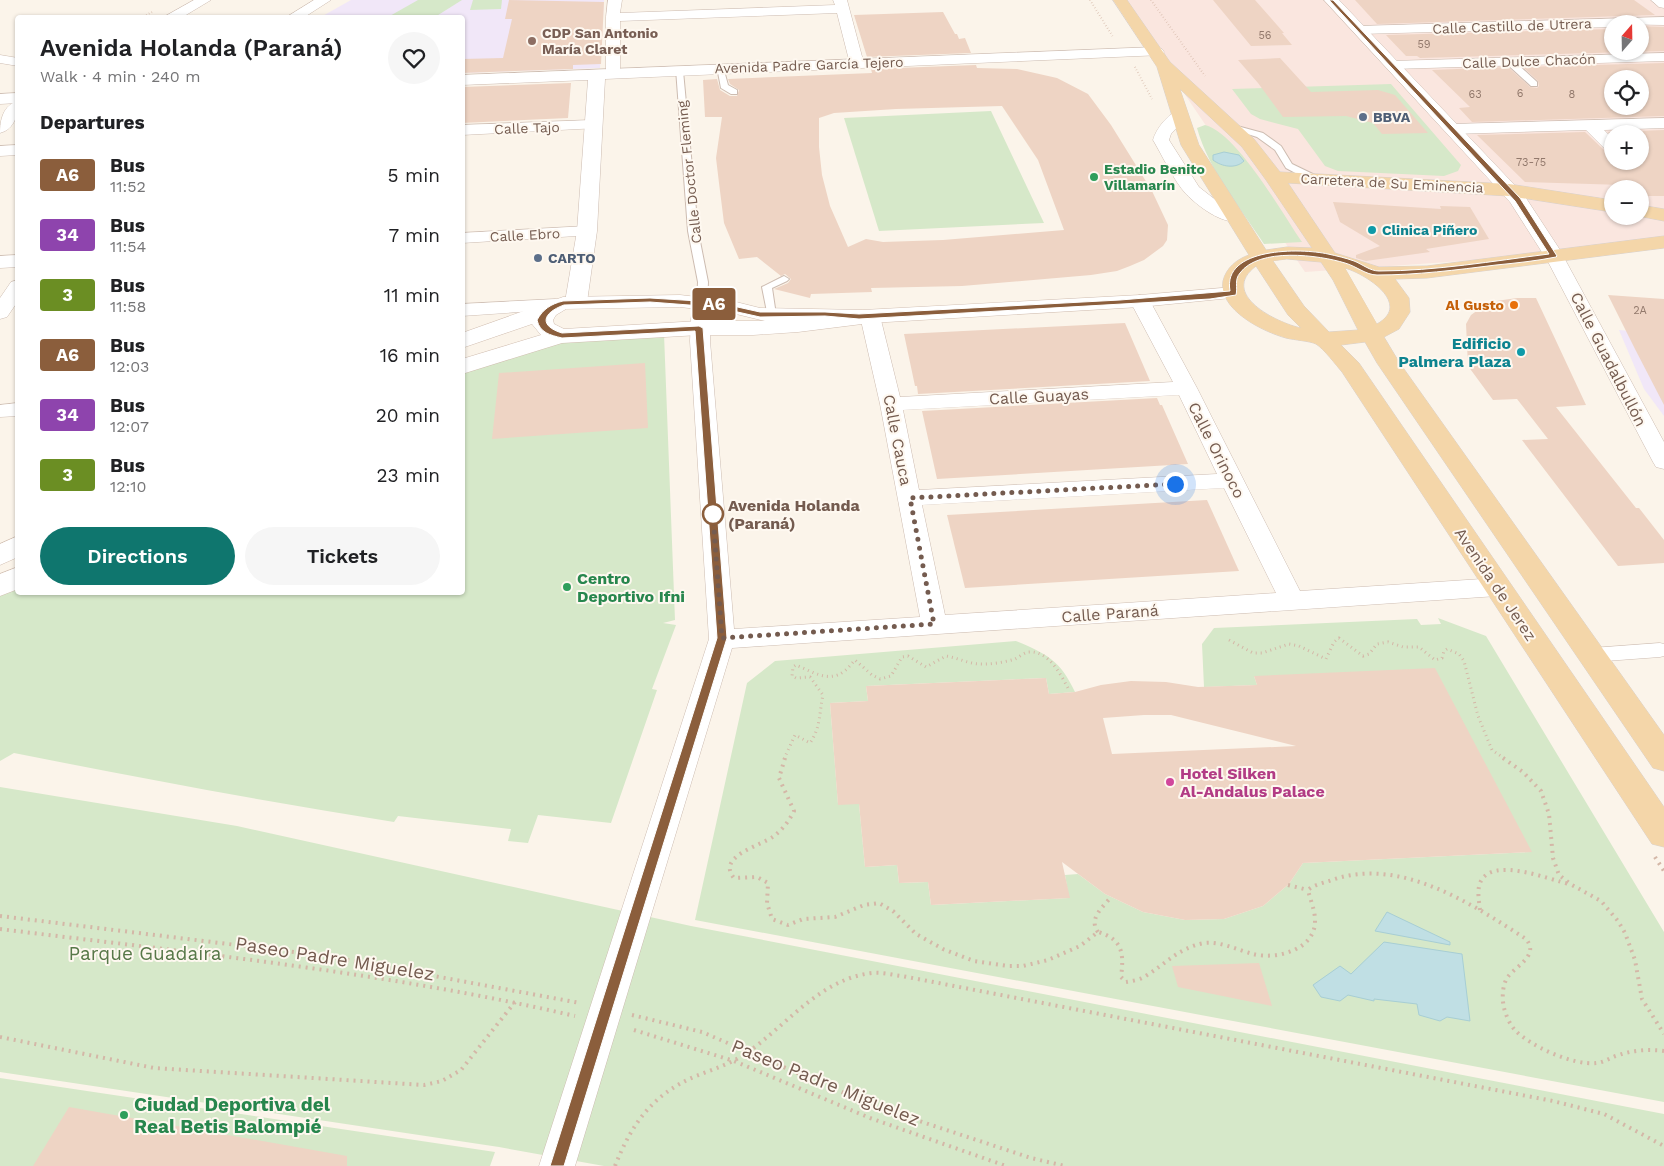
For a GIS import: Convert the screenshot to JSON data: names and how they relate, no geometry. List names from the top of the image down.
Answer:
{
  "streets": {
    "main road": ["Carretera de Su Eminencia", "Avenida de Jerez"],
    "street": [
      "Calle Castillo de Utrera",
      "Calle Dulce Chacón",
      "Avenida Padre García Tejero",
      "Calle Tajo",
      "Calle Ebro",
      "Calle Guadalbullón",
      "Calle Guayas",
      "Calle Cauca",
      "Calle Orinoco",
      "Calle Paraná"
    ],
    "lane": ["Calle Doctor Fleming"],
    "path": ["Paseo Padre Miguelez"]
  },
  "crossings": [
    ["Avenida Padre García Tejero", "Calle Doctor Fleming"],
    ["Avenida Padre García Tejero", "Avenida de Jerez"],
    ["Calle Guayas", "Calle Cauca"],
    ["Calle Guayas", "Calle Orinoco"],
    ["Calle Cauca", "Calle Paraná"],
    ["Calle Orinoco", "Calle Paraná"],
    ["Avenida de Jerez", "Calle Paraná"]
  ],
  "parks": ["Parque Guadaíra"],
  "places": [
    "CDP San Antonio María Claret",
    "BBVA",
    "Estadio Benito Villamarín",
    "Clinica Piñero",
    "CARTO",
    "Al Gusto",
    "Edificio Palmera Plaza",
    "Avenida Holanda (Paraná)",
    "Centro Deportivo Ifni",
    "Hotel Silken Al-Andalus Palace",
    "Ciudad Deportiva del Real Betis Balompié"
  ],
  "lines": ["bus line A6"],
  "house_numbers": [
    "56",
    "59",
    "6",
    "63",
    "8",
    "73-75",
    "2A"
  ],
  "north": "top",
  "page": {
    "on_map": "A6",
    "map_buttons": ["+", "−"],
    "heading": [
      ["Avenida Holanda (Paraná)", "Walk · 4 min · 240 m"],
      "Departures"
    ],
    "list": [
      {
        "mark": "A6",
        "name": "Bus",
        "note": "11:52",
        "value": "5 min"
      },
      {
        "mark": "34",
        "name": "Bus",
        "note": "11:54",
        "value": "7 min"
      },
      {
        "mark": "3",
        "name": "Bus",
        "note": "11:58",
        "value": "11 min"
      },
      {
        "mark": "A6",
        "name": "Bus",
        "note": "12:03",
        "value": "16 min"
      },
      {
        "mark": "34",
        "name": "Bus",
        "note": "12:07",
        "value": "20 min"
      },
      {
        "mark": "3",
        "name": "Bus",
        "note": "12:10",
        "value": "23 min"
      }
    ],
    "buttons": ["Directions", "Tickets"]
  }
}
